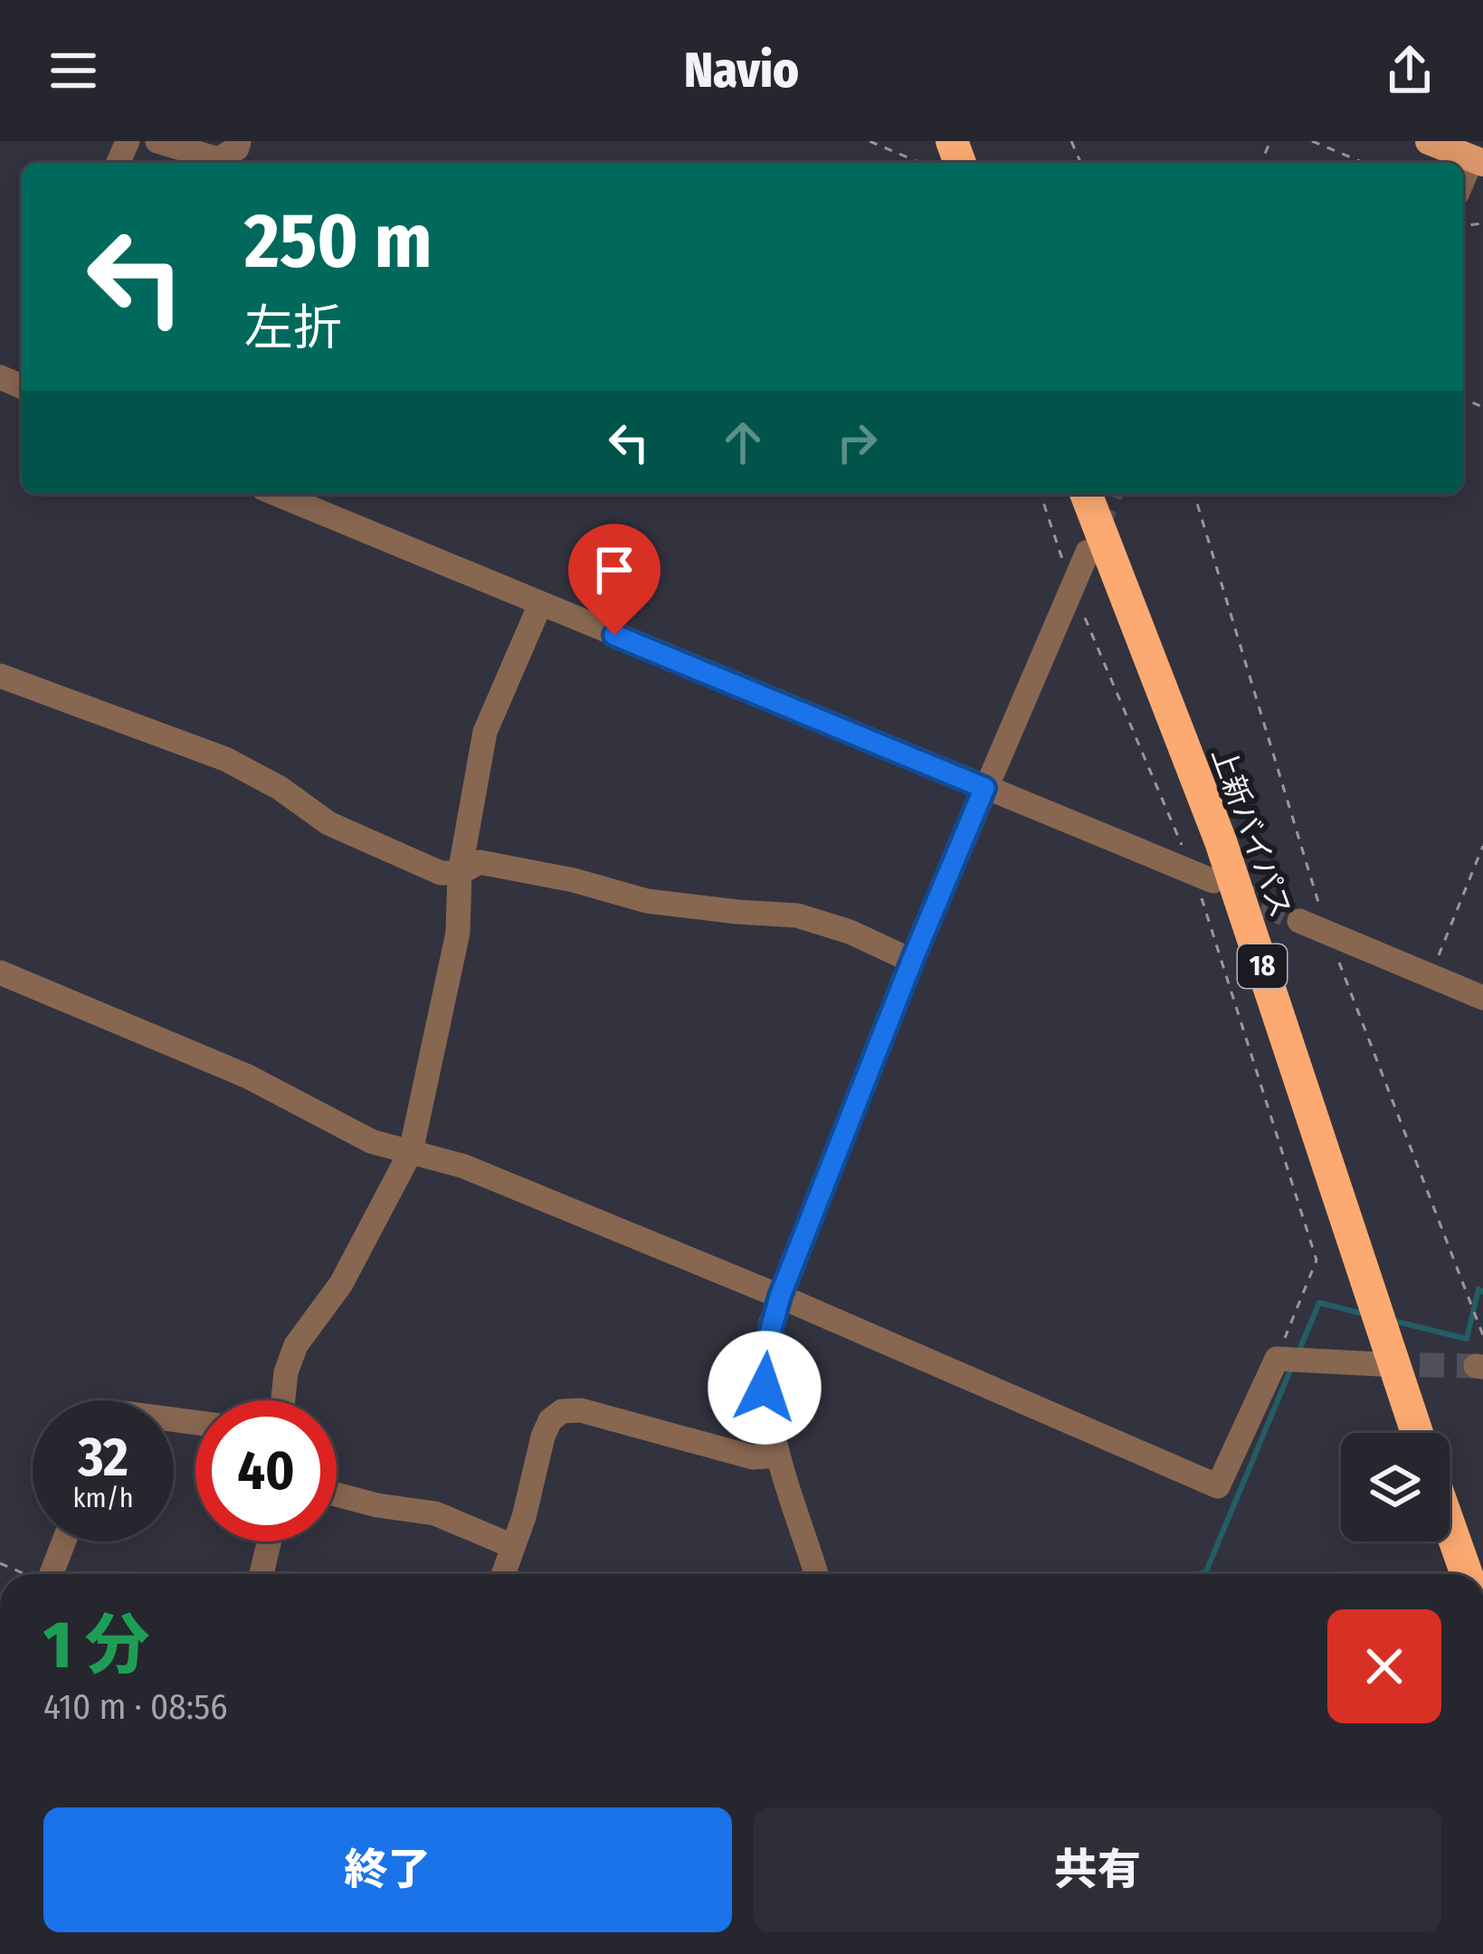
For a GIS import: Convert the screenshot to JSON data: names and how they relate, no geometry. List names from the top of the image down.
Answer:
{
  "streets": {
    "highway": ["上新バイパス", "18"]
  },
  "page": {
    "header": "Navio",
    "turn": ["250 m", "左折"],
    "speed": "32 km/h",
    "limit": "40",
    "heading": ["1 分", "410 m · 08:56"],
    "buttons": ["終了", "共有"]
  }
}
